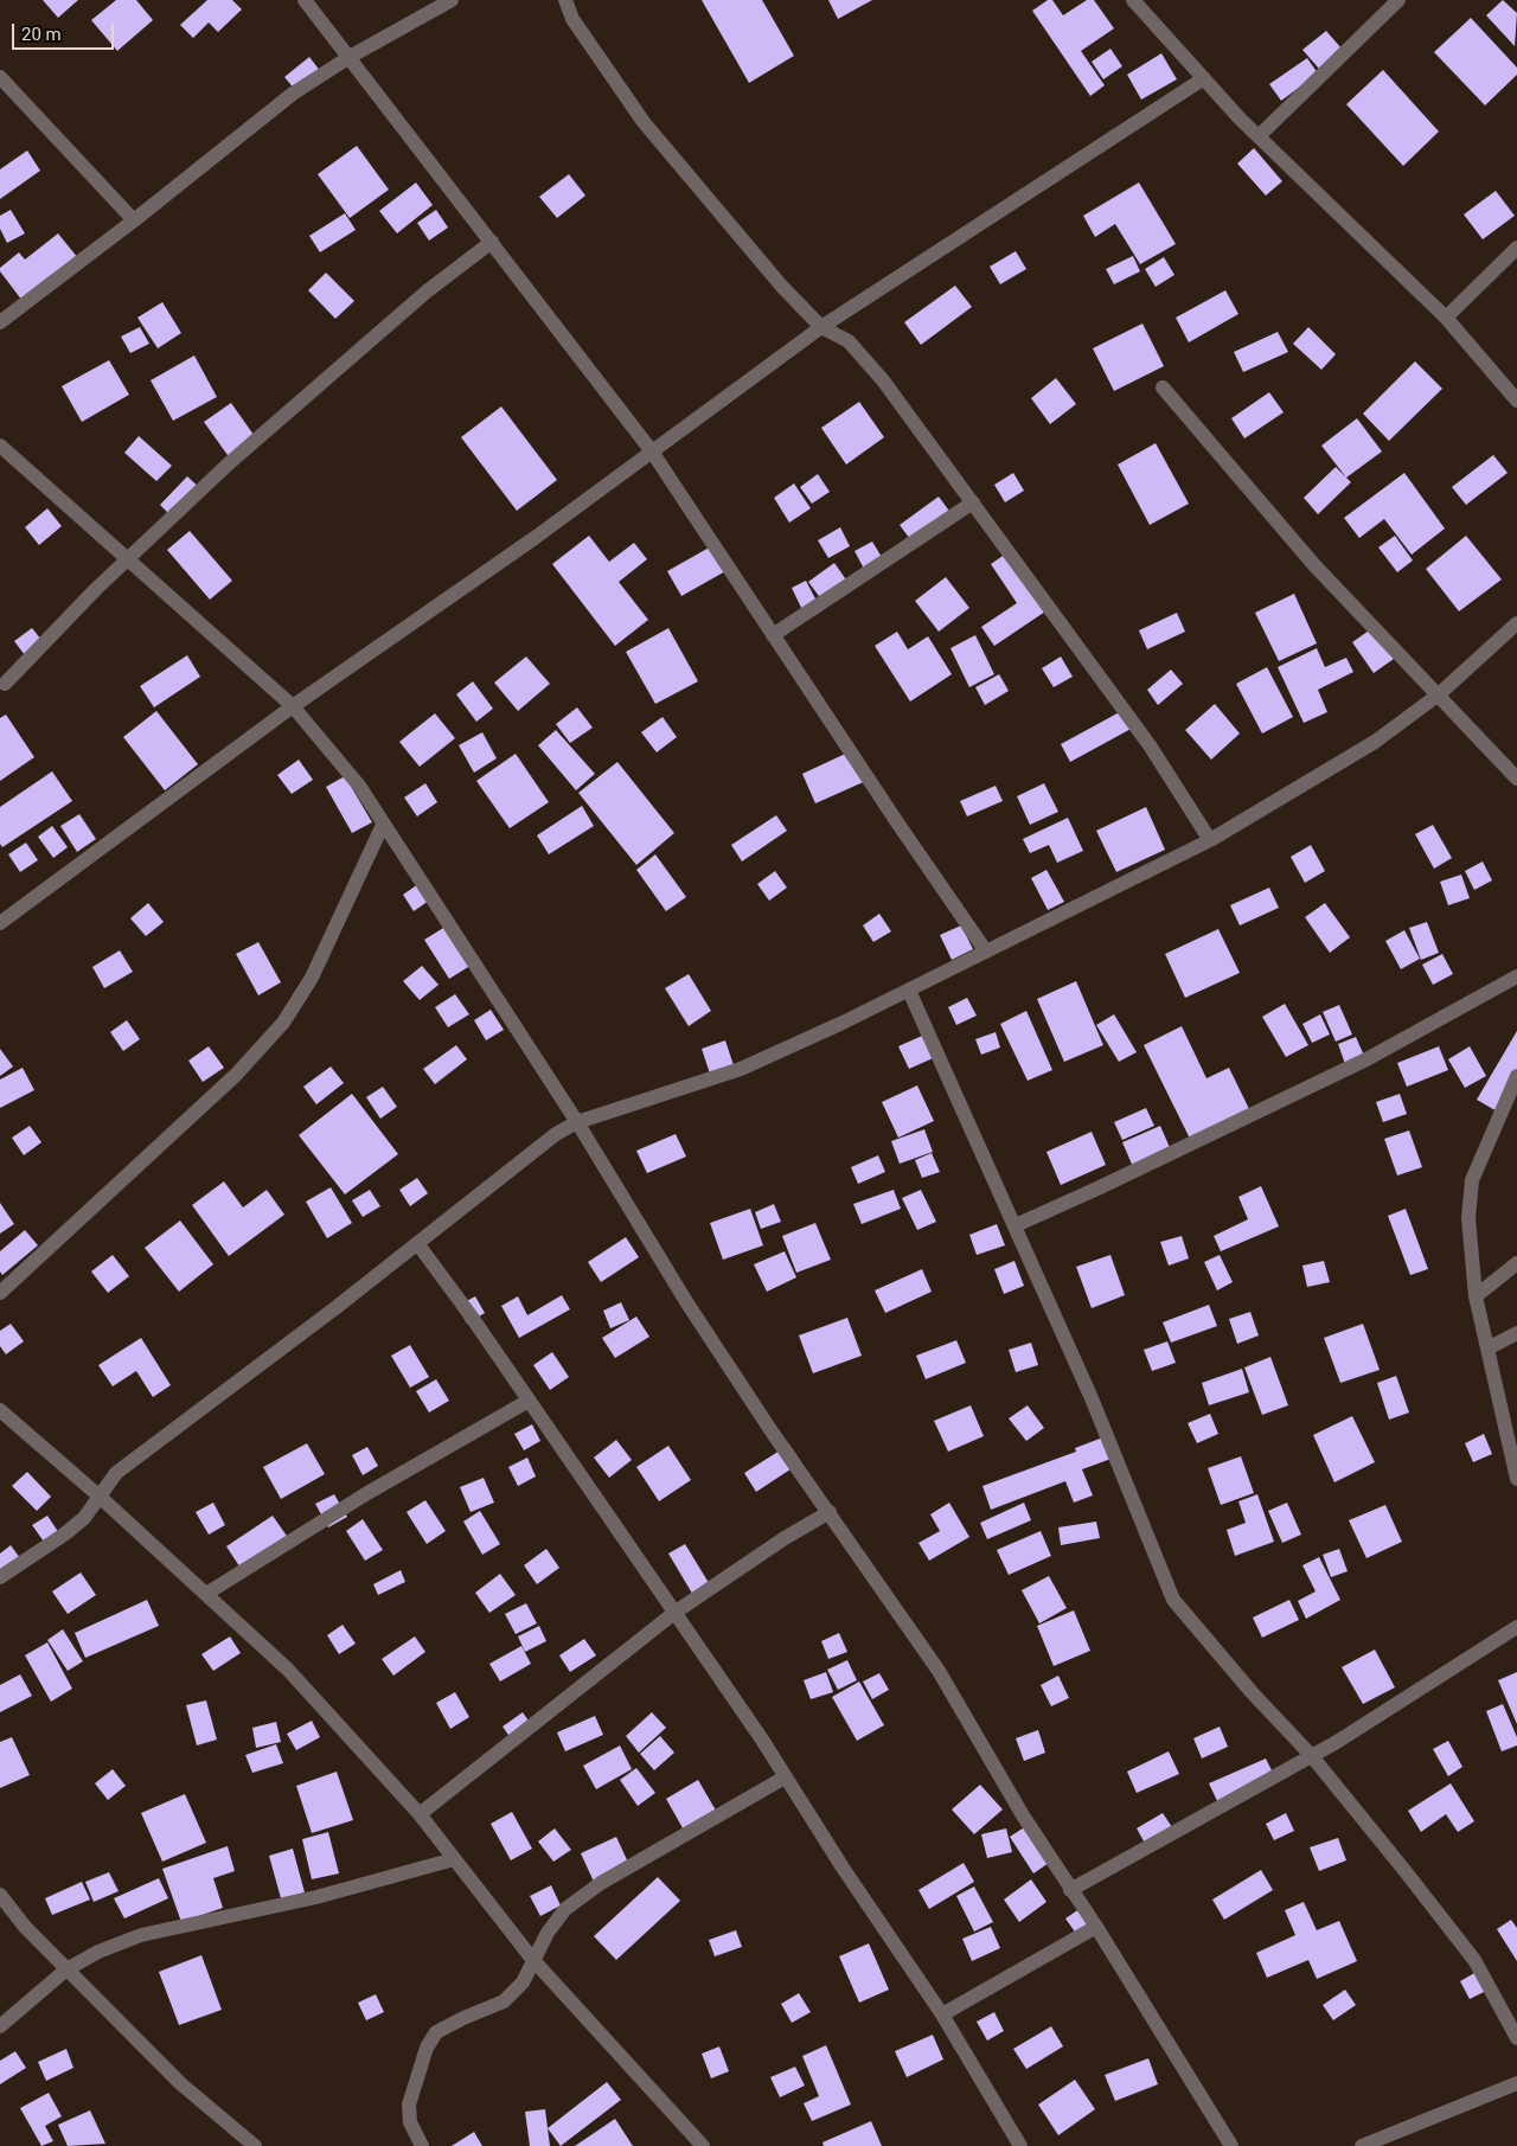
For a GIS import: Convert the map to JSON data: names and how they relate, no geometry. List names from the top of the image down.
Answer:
{
  "scale_bar": "20 m"
}
